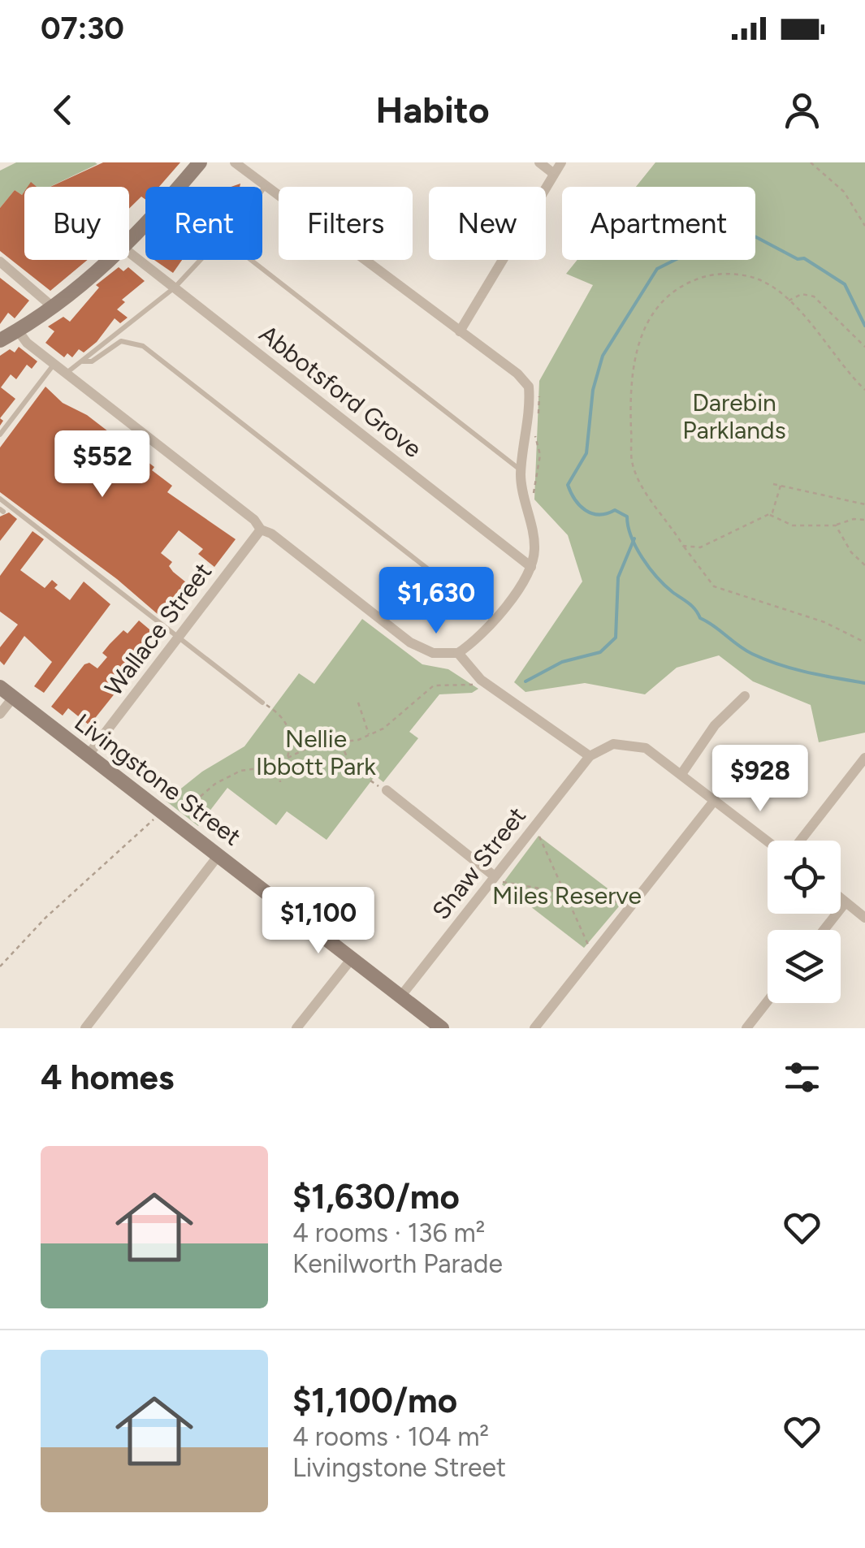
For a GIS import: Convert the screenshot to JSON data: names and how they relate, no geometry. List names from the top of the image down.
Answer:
{
  "streets": {
    "main road": ["Livingstone Street"],
    "street": ["Abbotsford Grove", "Wallace Street", "Shaw Street"]
  },
  "crossings": [
    ["Wallace Street", "Livingstone Street"],
    ["Livingstone Street", "Shaw Street"]
  ],
  "parks": ["Darebin Parklands", "Nellie Ibbott Park", "Miles Reserve"],
  "page": {
    "status": "07:30",
    "header": "Habito",
    "chip": [
      "Buy",
      "Rent",
      "Filters",
      "New",
      "Apartment"
    ],
    "price": [
      "$552",
      "$1,630",
      "$928",
      "$1,100"
    ],
    "heading": "4 homes",
    "list": [
      {
        "name": "$1,630/mo",
        "note": "4 rooms · 136 m² · Kenilworth Parade"
      },
      {
        "name": "$1,100/mo",
        "note": "4 rooms · 104 m² · Livingstone Street"
      }
    ]
  }
}
